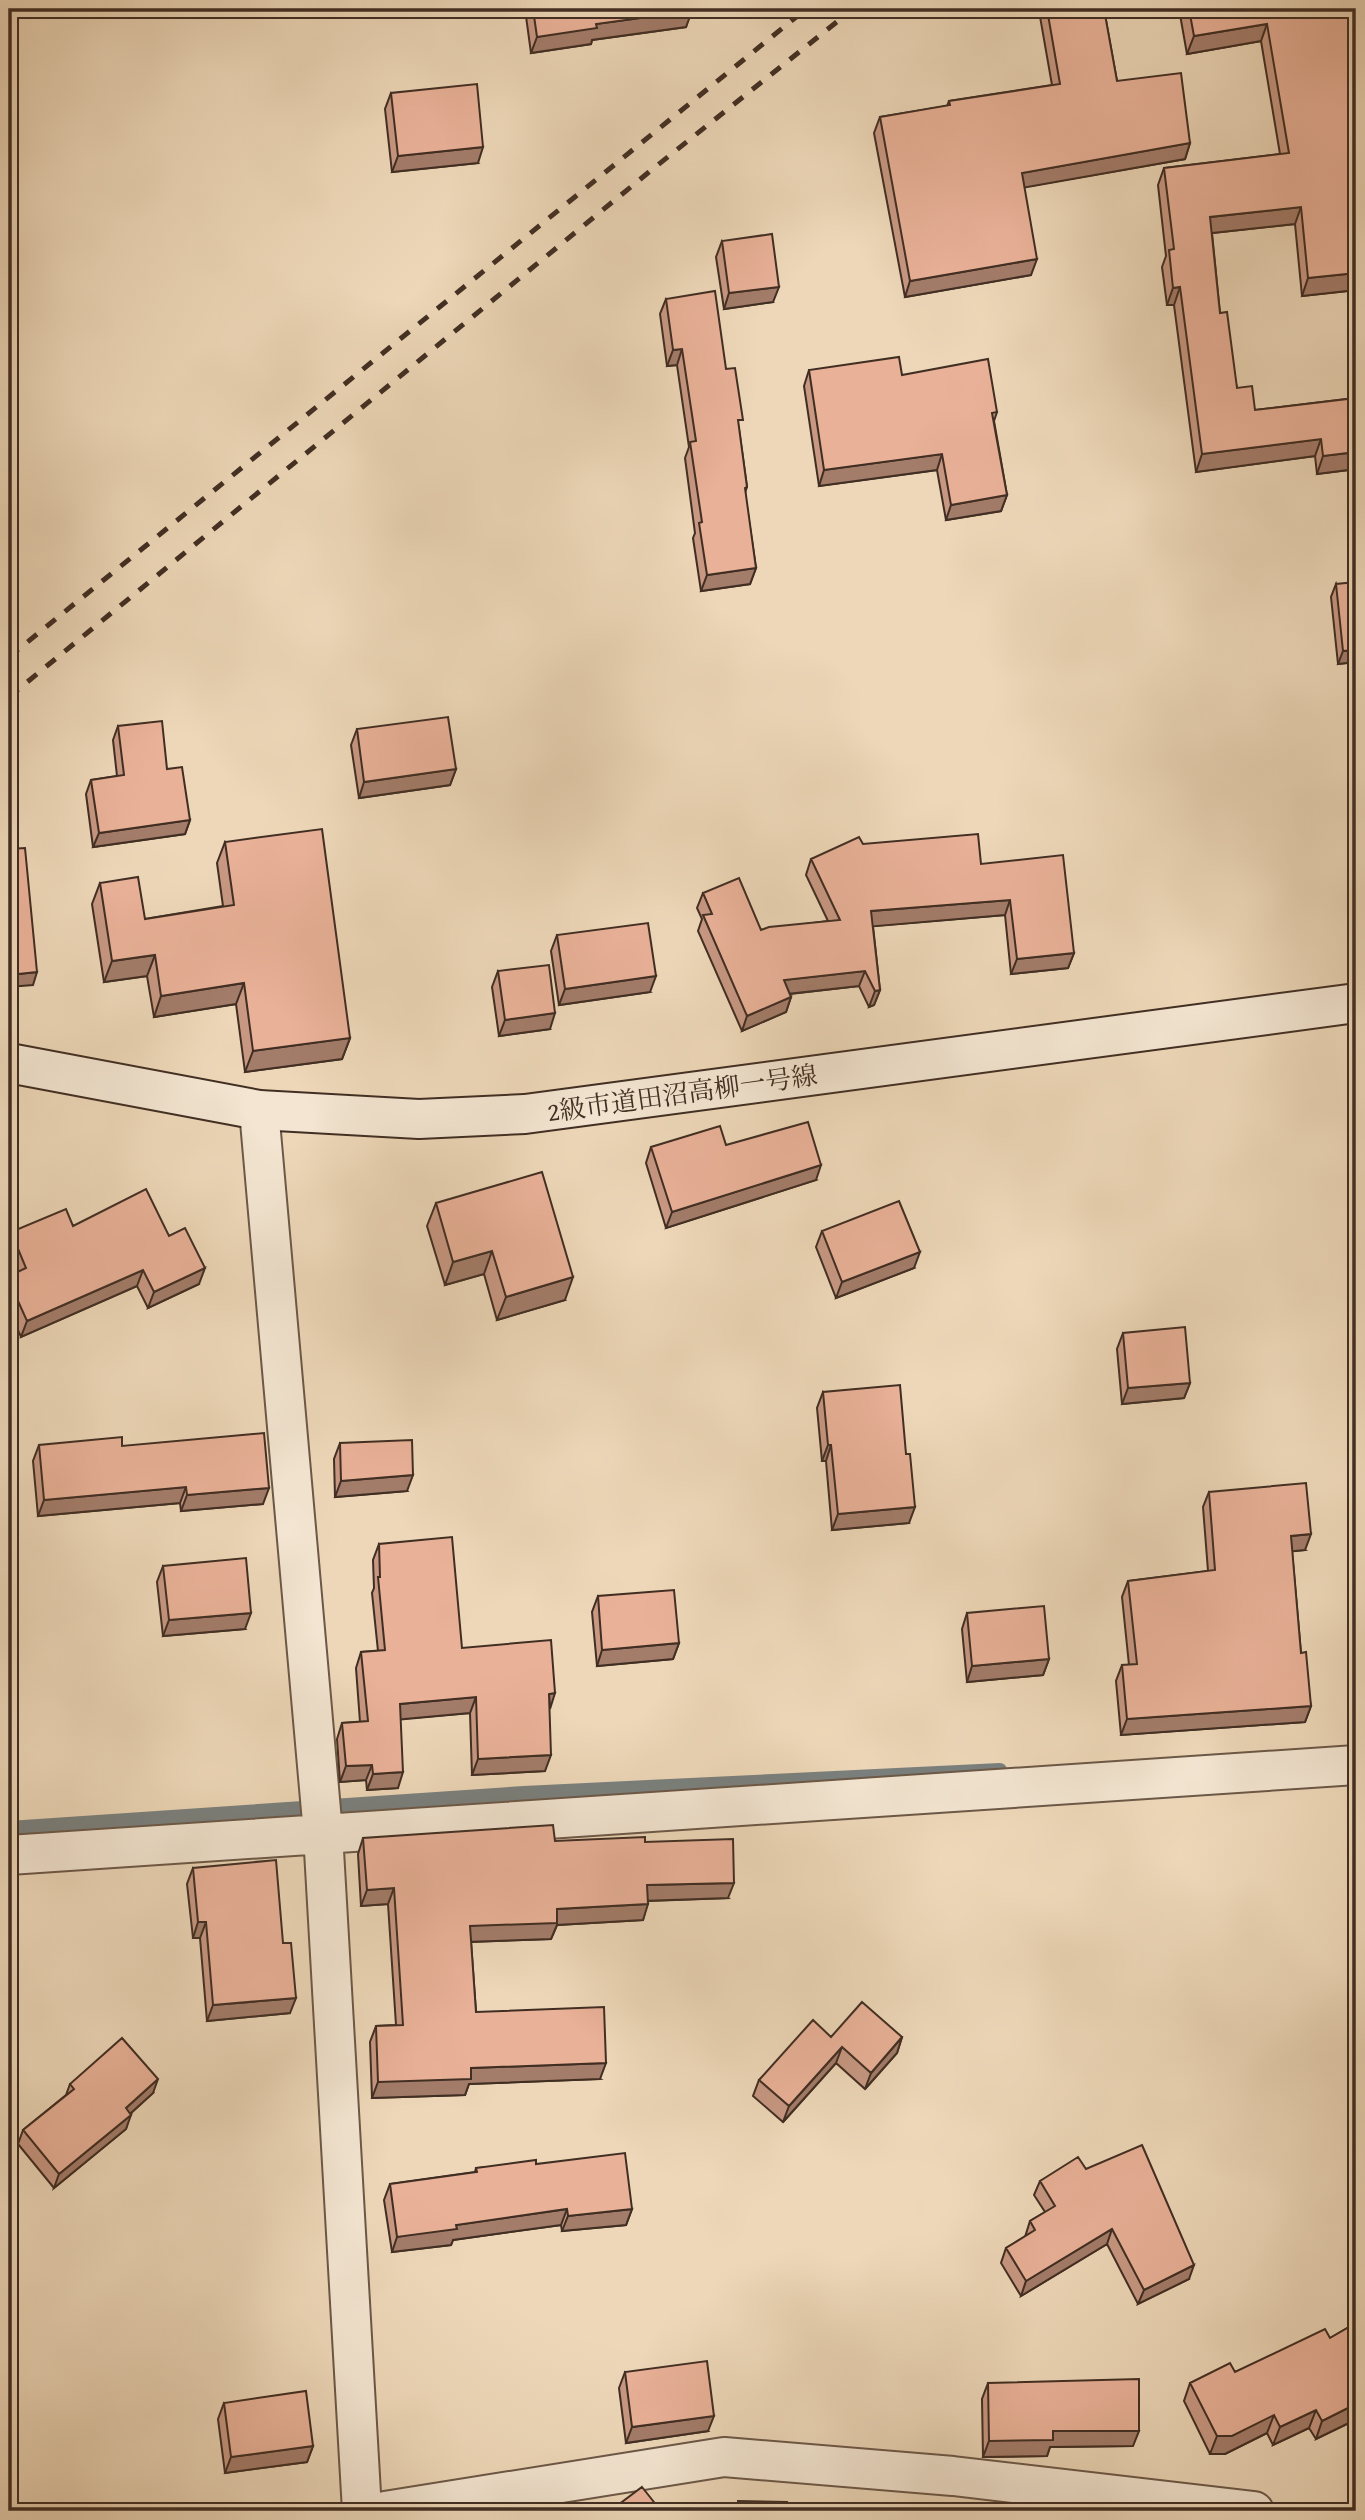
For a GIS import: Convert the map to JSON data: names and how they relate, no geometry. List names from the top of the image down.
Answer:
{
  "streets": {
    "street": ["2級市道田沼高柳一号線"]
  }
}
